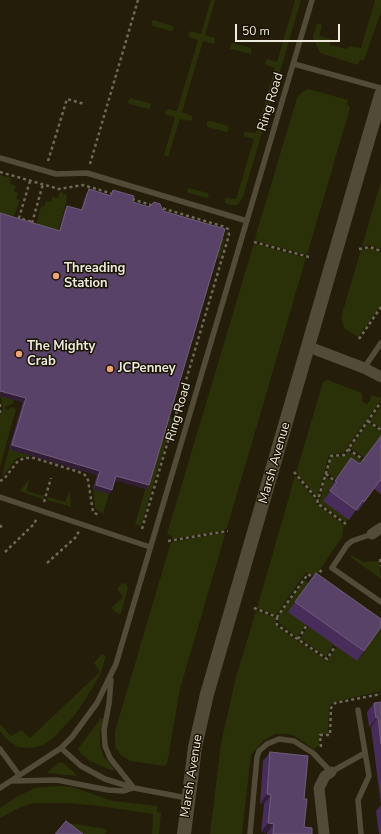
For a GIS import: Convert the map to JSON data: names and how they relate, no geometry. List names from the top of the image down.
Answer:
{
  "streets": {
    "street": ["Marsh Avenue"],
    "lane": ["Ring Road"]
  },
  "places": ["Threading Station", "The Mighty Crab", "JCPenney"],
  "scale_bar": "50 m"
}
